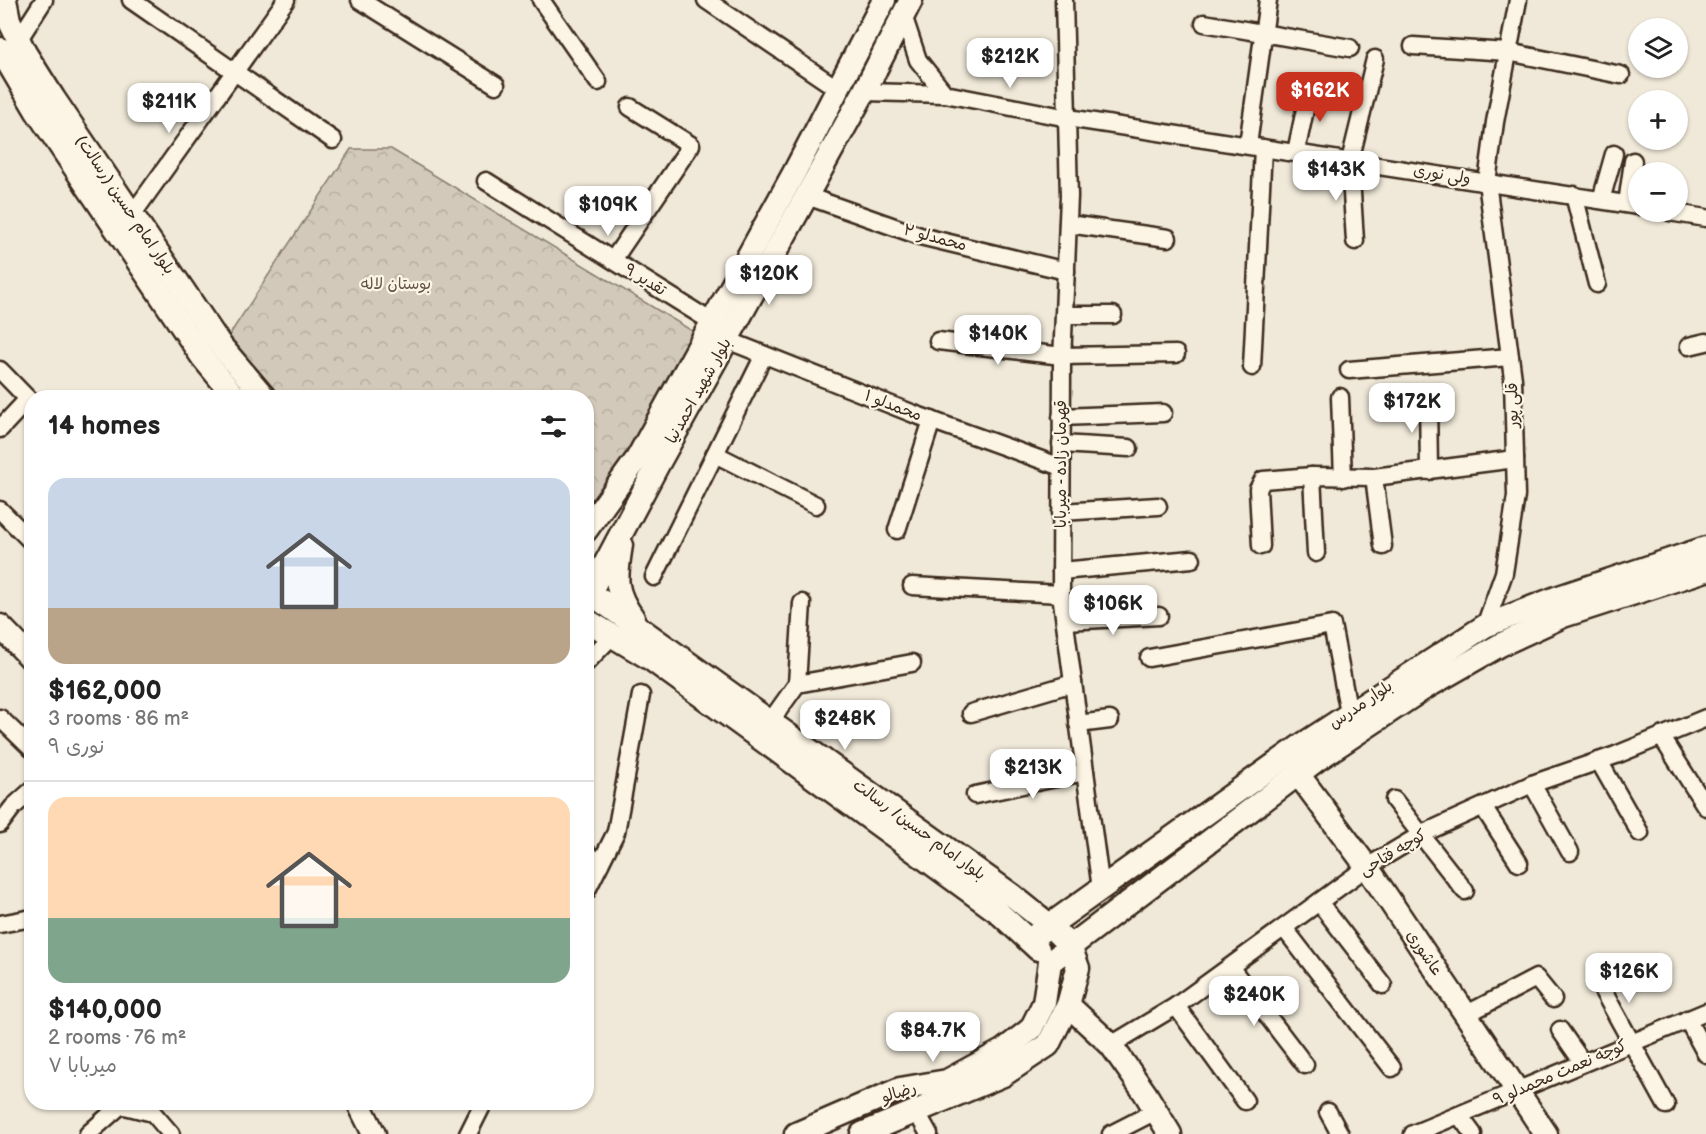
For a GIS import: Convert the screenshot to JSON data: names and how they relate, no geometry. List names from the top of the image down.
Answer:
{
  "streets": {
    "main road": [
      "بلوار امام حسین (رسالت)",
      "بلوار شهید احمدنیا",
      "بلوار مدرس",
      "بلوار امام حسین/ رسالت",
      "عاشوری",
      "رضالو"
    ],
    "street": [
      "ولی نوری",
      "محمدلو ۲",
      "۹ تقدیر",
      "قلی پور",
      "محمدلو ۱",
      "قهرمان زاده - میربابا",
      "کوچه فتاحی",
      "کوچه نعمت محمدلو ۹"
    ]
  },
  "crossings": [
    ["ولی نوری", "بلوار شهید احمدنیا"],
    ["ولی نوری", "قلی پور"],
    ["ولی نوری", "قهرمان زاده - میربابا"],
    ["محمدلو ۲", "بلوار شهید احمدنیا"],
    ["محمدلو ۲", "قهرمان زاده - میربابا"],
    ["۹ تقدیر", "بلوار شهید احمدنیا"],
    ["بلوار شهید احمدنیا", "محمدلو ۱"],
    ["قلی پور", "بلوار مدرس"],
    ["محمدلو ۱", "قهرمان زاده - میربابا"],
    ["قهرمان زاده - میربابا", "بلوار مدرس"],
    ["بلوار مدرس", "بلوار امام حسین/ رسالت"],
    ["بلوار مدرس", "عاشوری"],
    ["بلوار مدرس", "رضالو"],
    ["بلوار امام حسین/ رسالت", "رضالو"],
    ["کوچه فتاحی", "عاشوری"],
    ["عاشوری", "کوچه نعمت محمدلو ۹"]
  ],
  "parks": ["بوستان لاله"],
  "page": {
    "map_buttons": ["+", "−"],
    "price": [
      "$212K",
      "$162K",
      "$211K",
      "$143K",
      "$109K",
      "$120K",
      "$140K",
      "$172K",
      "$106K",
      "$248K",
      "$213K",
      "$126K",
      "$240K",
      "$84.7K"
    ],
    "heading": "14 homes",
    "list": [
      {
        "name": "$162,000",
        "note": "3 rooms · 86 m² · نوری ۹"
      },
      {
        "name": "$140,000",
        "note": "2 rooms · 76 m² · میربابا ۷"
      }
    ]
  }
}
